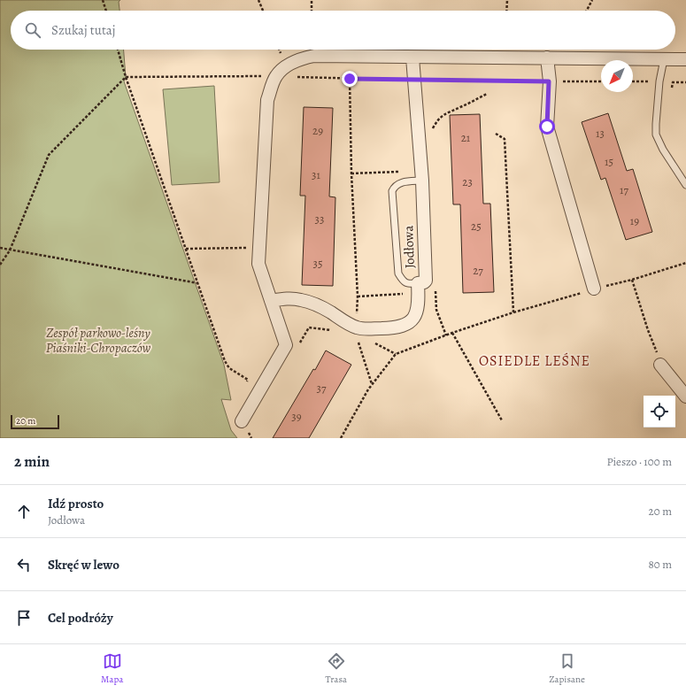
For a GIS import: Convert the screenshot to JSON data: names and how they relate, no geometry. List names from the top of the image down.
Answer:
{
  "streets": {
    "street": ["Jodłowa"]
  },
  "districts": ["OSIEDLE LEŚNE"],
  "parks": ["Zespół parkowo-leśny Piaśniki-Chropaczów"],
  "house_numbers": [
    "29",
    "13",
    "21",
    "15",
    "31",
    "23",
    "17",
    "33",
    "19",
    "25",
    "35",
    "27",
    "37",
    "39"
  ],
  "scale_bar": "20 m",
  "north": "bottom left",
  "page": {
    "search": "Szukaj tutaj",
    "scale": "20 m",
    "heading": ["2 min", "Pieszo · 100 m"],
    "list": [
      ["Idź prosto", "Jodłowa", "20 m"],
      ["Skręć w lewo", "80 m"],
      "Cel podróży"
    ],
    "nav": ["Mapa", "Trasa", "Zapisane"]
  }
}
